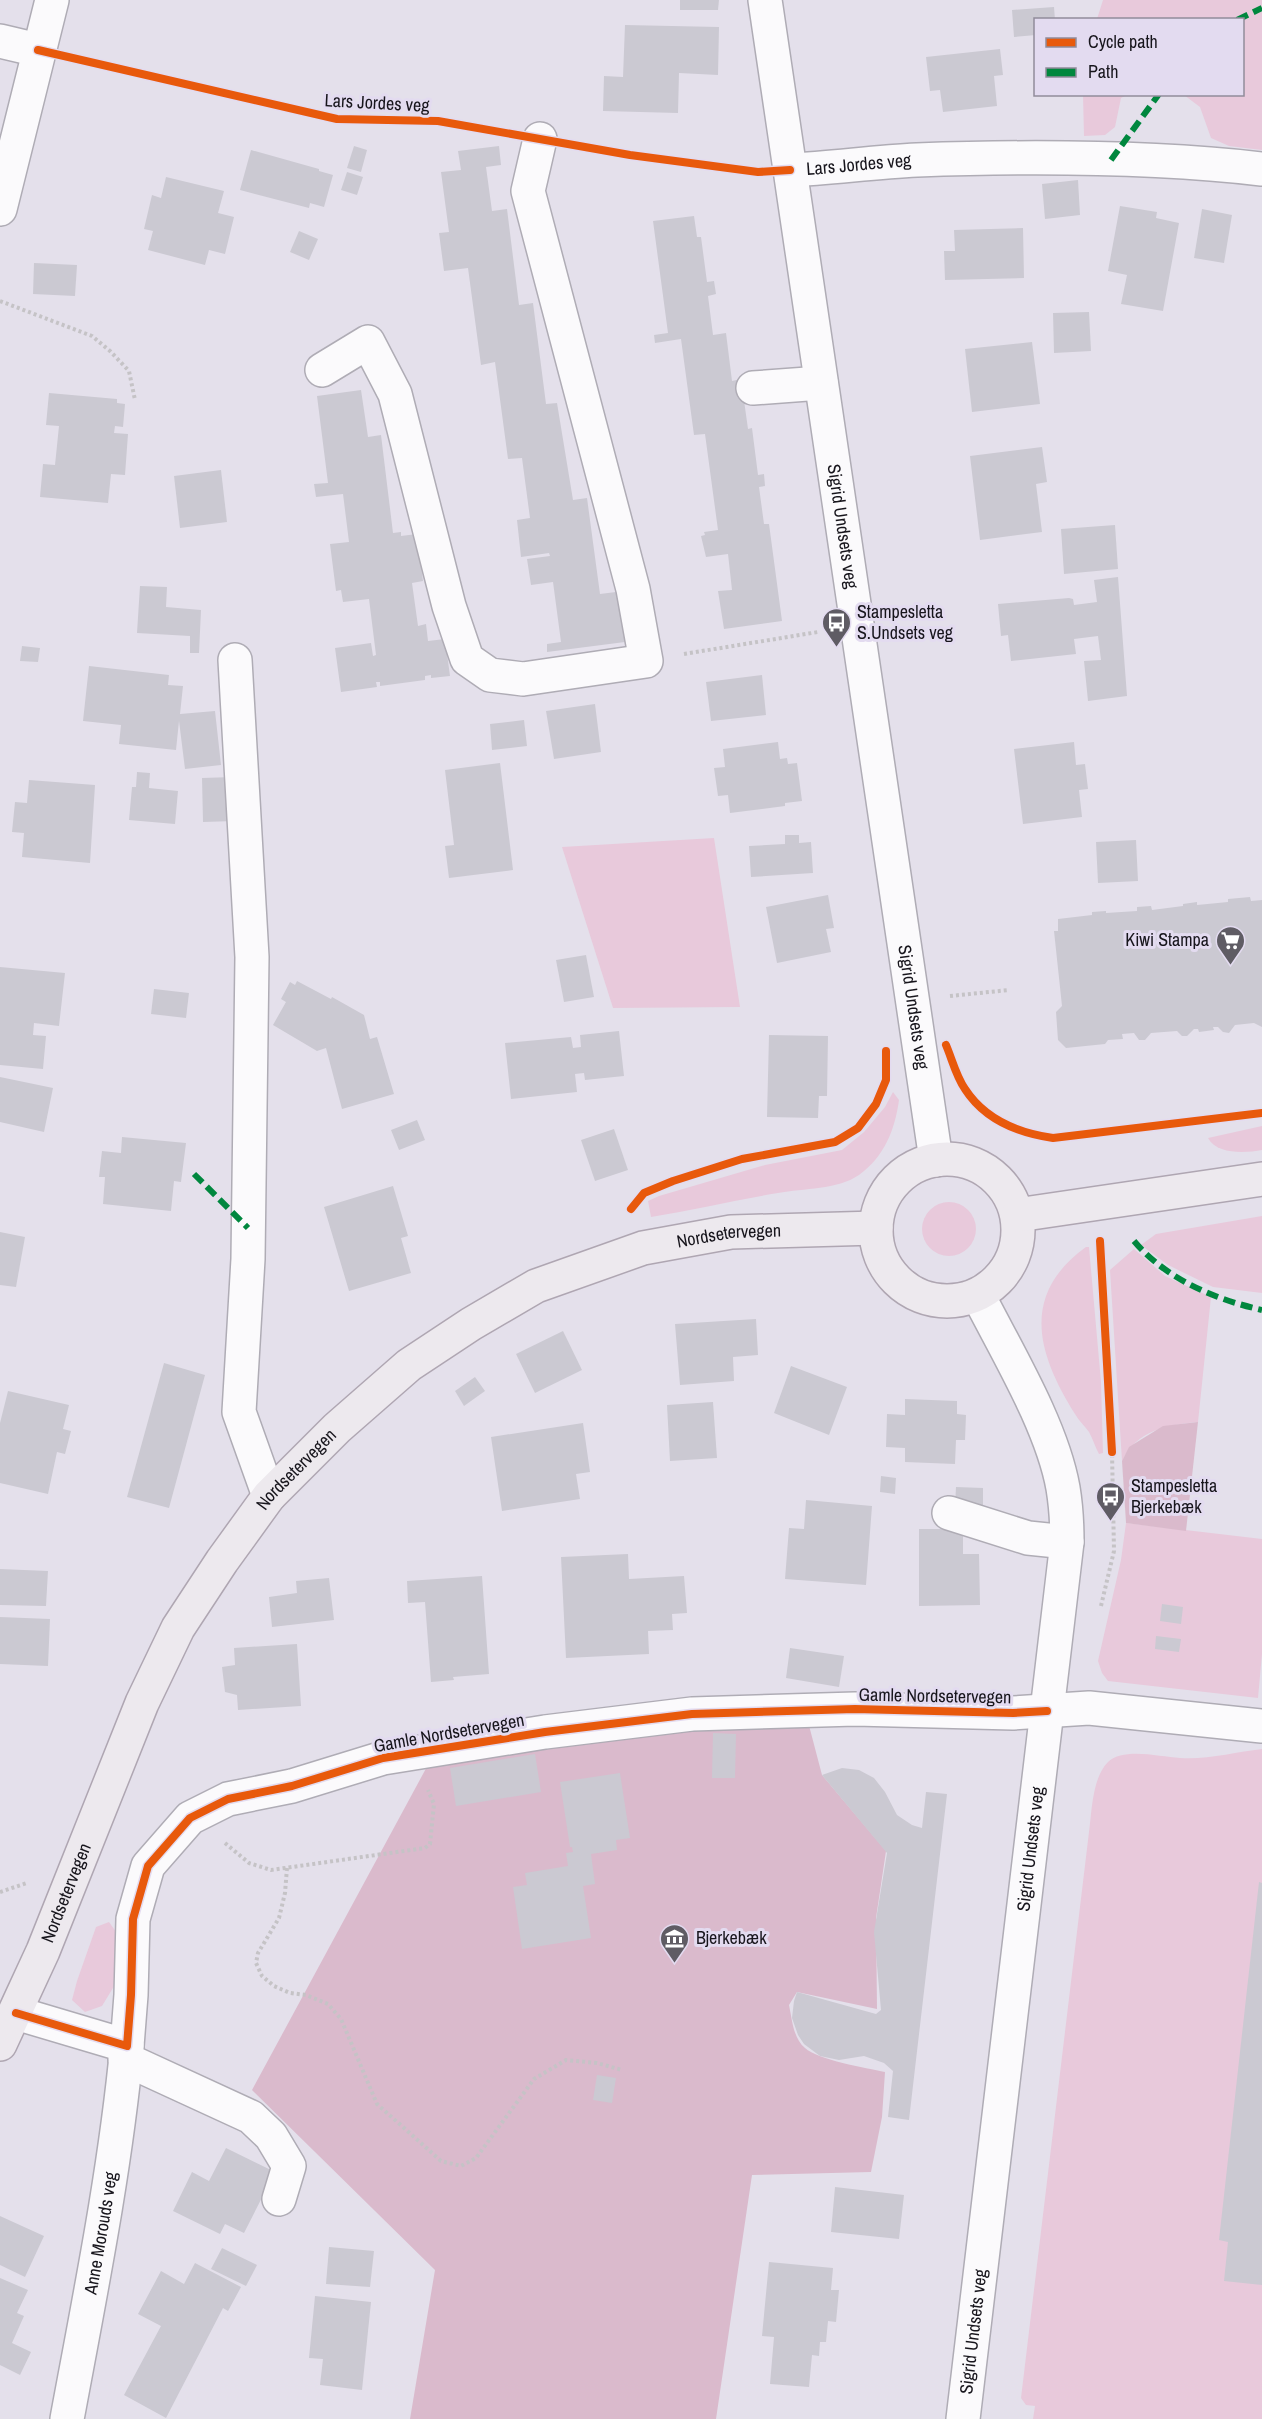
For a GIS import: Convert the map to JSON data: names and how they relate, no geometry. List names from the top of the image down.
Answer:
{
  "streets": {
    "main road": ["Nordsetervegen"],
    "street": [
      "Lars Jordes veg",
      "Sigrid Undsets veg",
      "Gamle Nordsetervegen",
      "Anne Morouds veg"
    ]
  },
  "crossings": [
    ["Lars Jordes veg", "Sigrid Undsets veg"],
    ["Sigrid Undsets veg", "Nordsetervegen"],
    ["Sigrid Undsets veg", "Gamle Nordsetervegen"],
    ["Gamle Nordsetervegen", "Anne Morouds veg"]
  ],
  "places": {
    "bus stop": ["Stampesletta S.Undsets veg", "Stampesletta Bjerkebæk"],
    "supermarket": ["Kiwi Stampa"],
    "museum": ["Bjerkebæk"]
  },
  "legend": ["Cycle path", "Path"]
}
